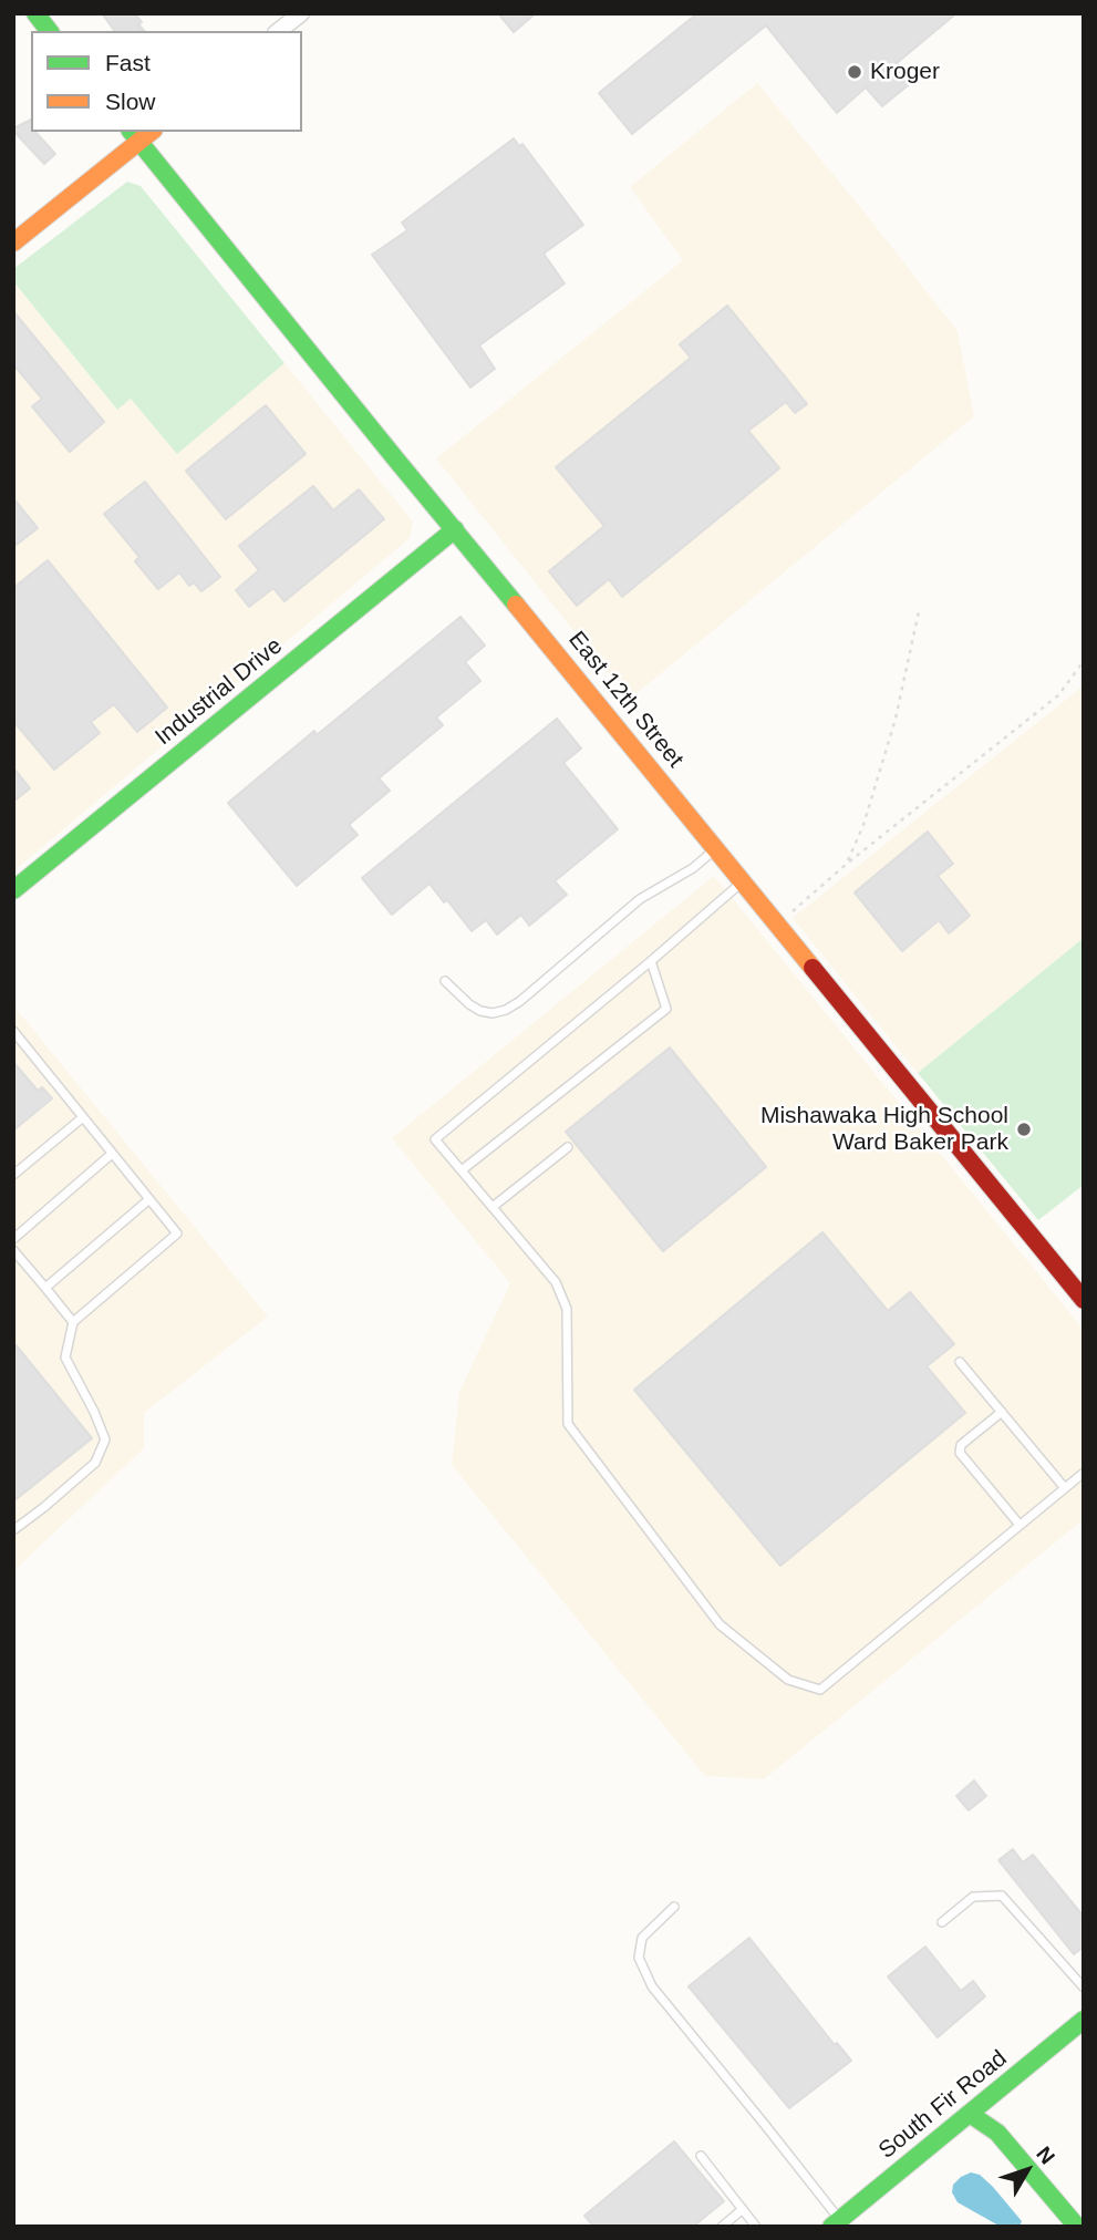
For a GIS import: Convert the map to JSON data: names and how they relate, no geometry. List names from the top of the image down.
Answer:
{
  "streets": {
    "street": ["Industrial Drive", "East 12th Street", "South Fir Road"]
  },
  "crossings": [
    ["Industrial Drive", "East 12th Street"]
  ],
  "places": ["Kroger", "Mishawaka High School Ward Baker Park"],
  "legend": ["Fast", "Slow"],
  "north": "top right"
}
